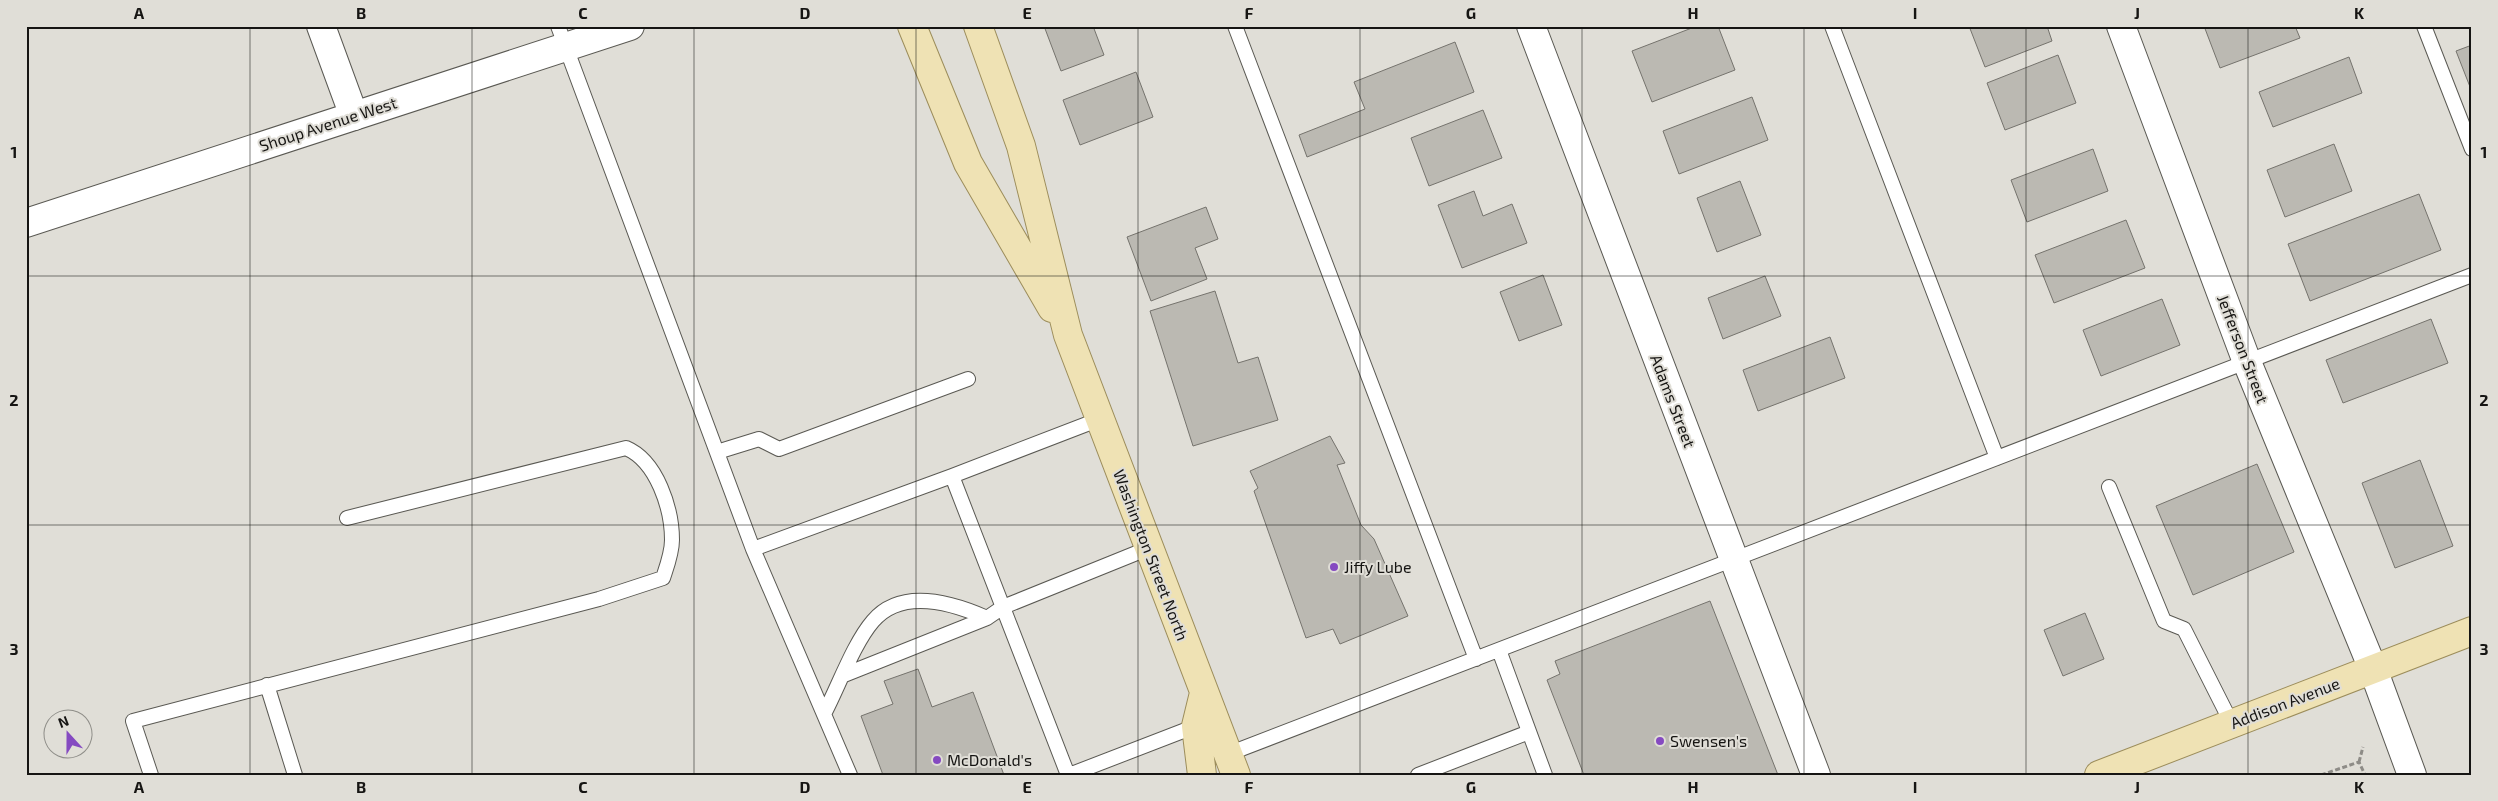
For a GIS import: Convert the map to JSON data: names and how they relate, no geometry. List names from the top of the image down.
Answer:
{
  "streets": {
    "main road": ["Washington Street North", "Addison Avenue"],
    "street": ["Shoup Avenue West", "Jefferson Street", "Adams Street"]
  },
  "crossings": [
    ["Jefferson Street", "Addison Avenue"]
  ],
  "places": ["Jiffy Lube", "Swensen's", "McDonald's"],
  "north": "top",
  "grid": {
    "columns": [
      "A",
      "B",
      "C",
      "D",
      "E",
      "F",
      "G",
      "H",
      "I",
      "J",
      "K"
    ],
    "rows": ["1", "2", "3"]
  }
}
